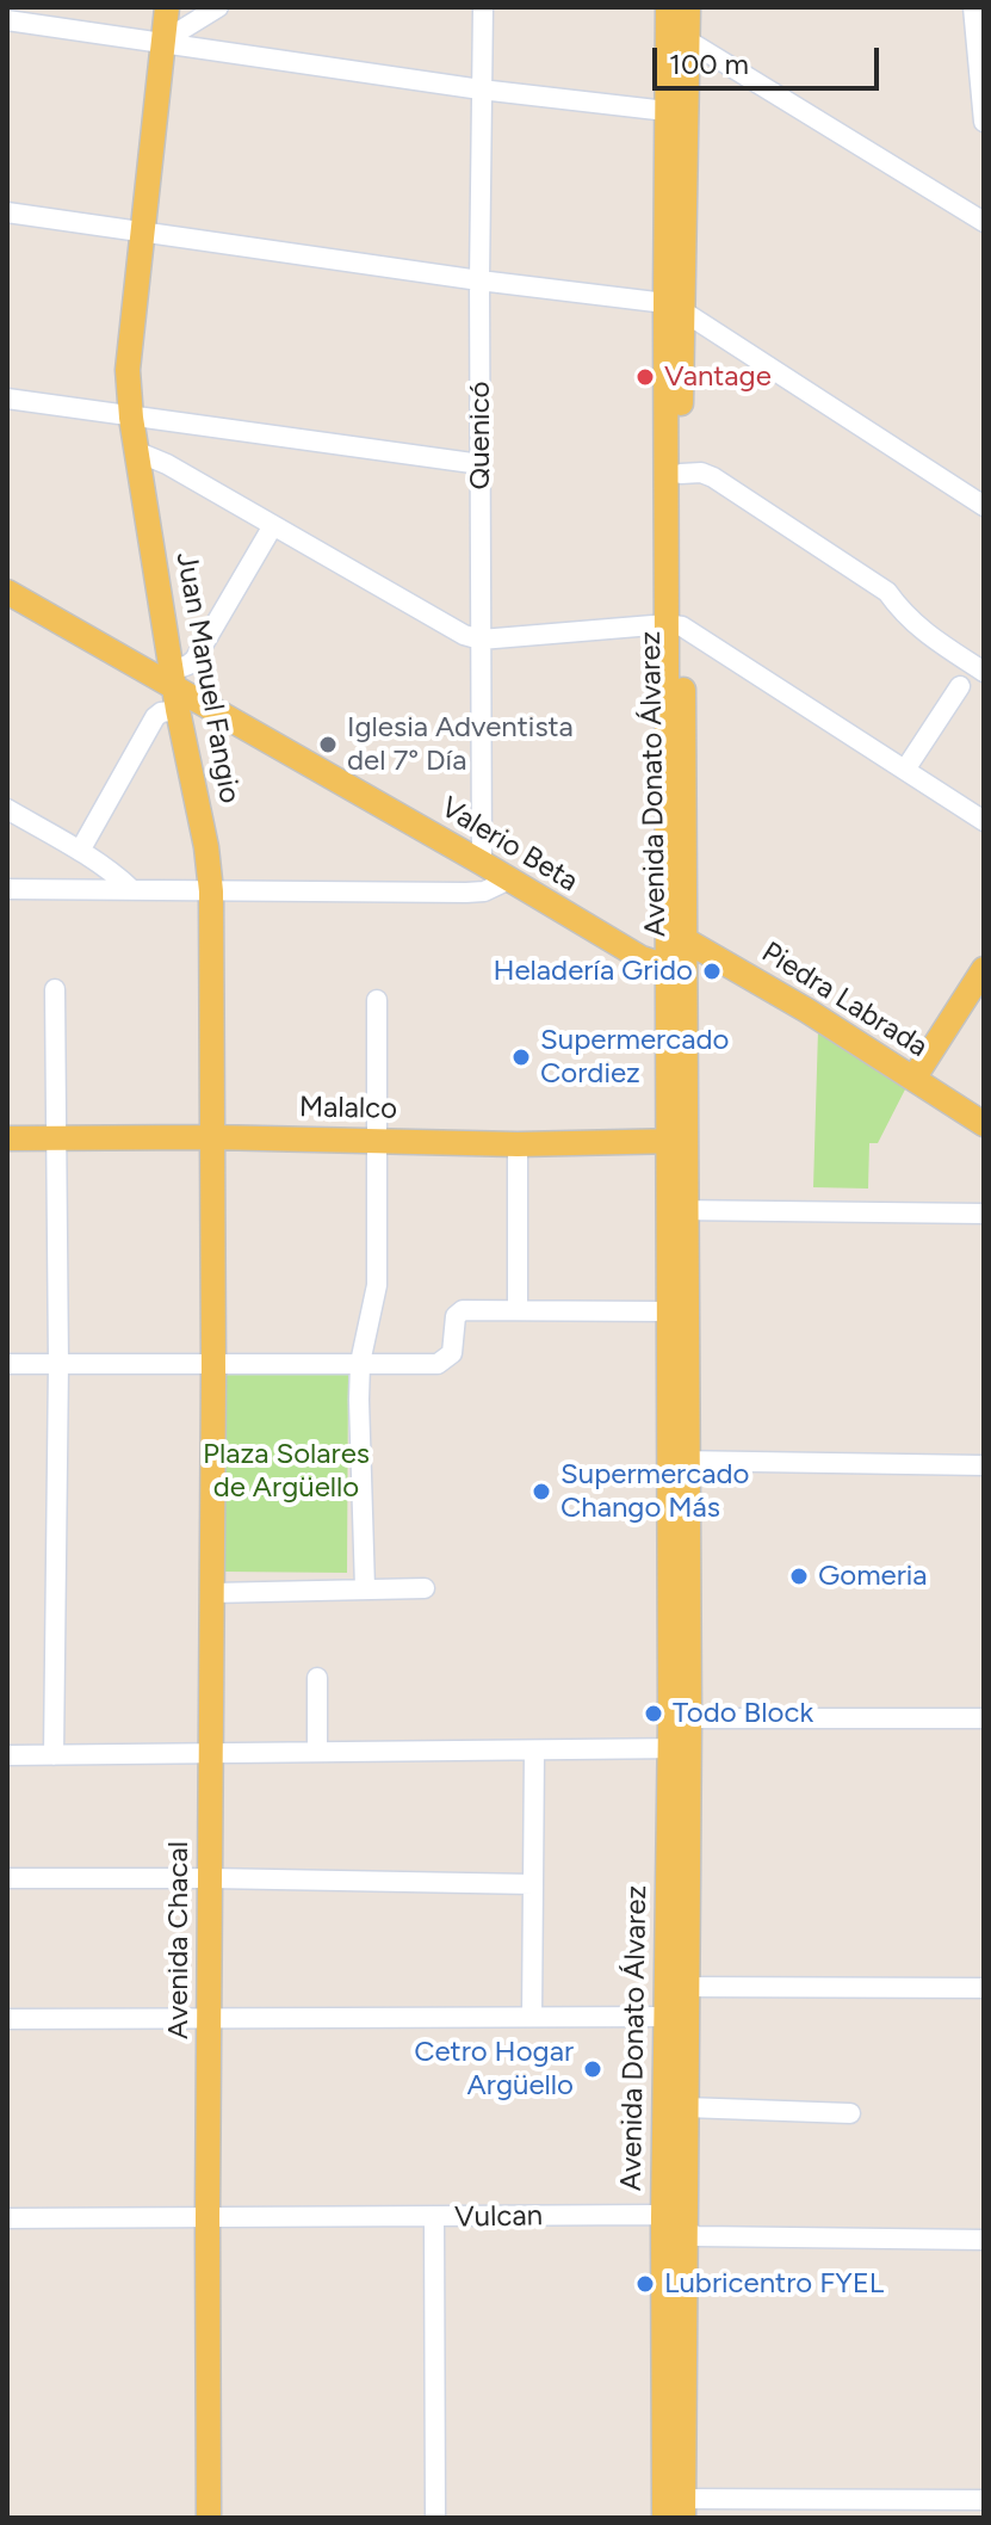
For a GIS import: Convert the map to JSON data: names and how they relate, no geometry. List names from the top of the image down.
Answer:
{
  "streets": {
    "main road": [
      "Juan Manuel Fangio",
      "Avenida Donato Álvarez",
      "Valerio Beta",
      "Piedra Labrada",
      "Malalco",
      "Avenida Chacal"
    ],
    "street": ["Quenicó", "Vulcan"]
  },
  "crossings": [
    ["Quenicó", "Valerio Beta"],
    ["Juan Manuel Fangio", "Valerio Beta"],
    ["Juan Manuel Fangio", "Malalco"],
    ["Juan Manuel Fangio", "Avenida Chacal"],
    ["Avenida Donato Álvarez", "Valerio Beta"],
    ["Avenida Donato Álvarez", "Piedra Labrada"],
    ["Avenida Donato Álvarez", "Malalco"],
    ["Avenida Donato Álvarez", "Vulcan"],
    ["Valerio Beta", "Piedra Labrada"],
    ["Avenida Chacal", "Vulcan"]
  ],
  "parks": ["Plaza Solares de Argüello"],
  "places": [
    "Vantage",
    "Iglesia Adventista del 7° Día",
    "Heladería Grido",
    "Supermercado Cordiez",
    "Supermercado Chango Más",
    "Gomeria",
    "Todo Block",
    "Cetro Hogar Argüello",
    "Lubricentro FYEL"
  ],
  "scale_bar": "100 m"
}
